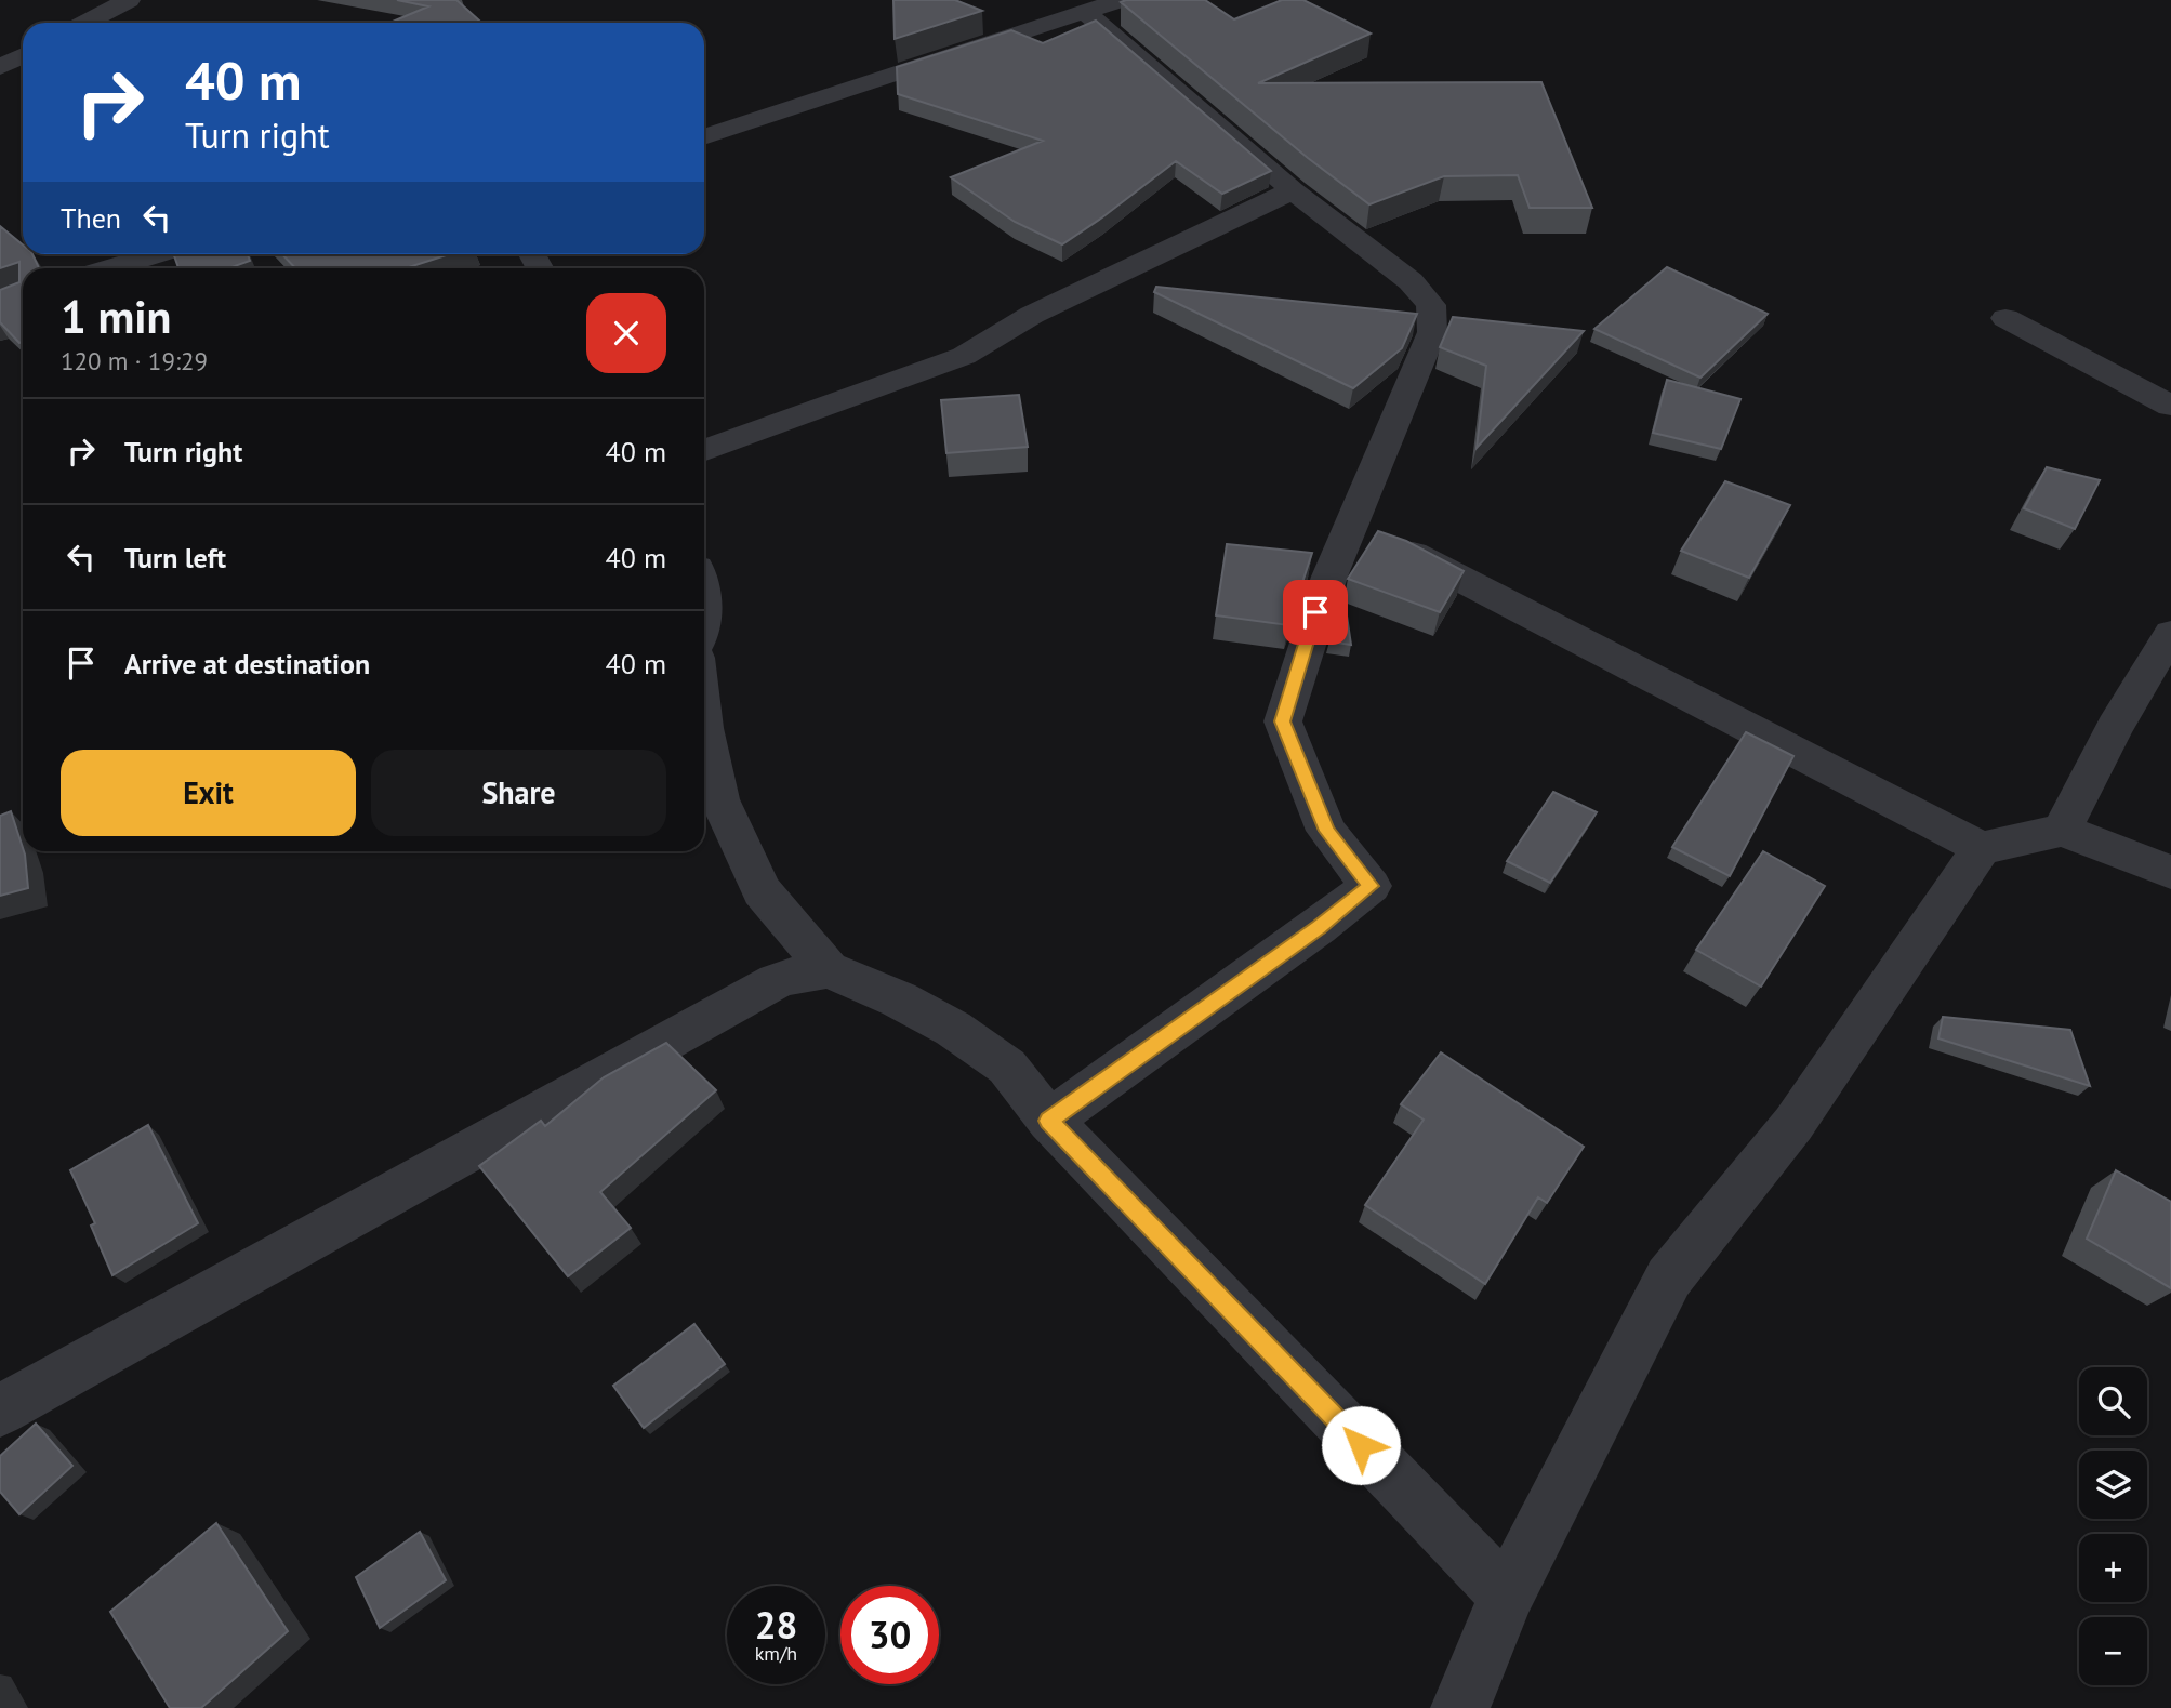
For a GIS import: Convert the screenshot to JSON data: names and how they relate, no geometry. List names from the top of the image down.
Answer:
{
  "page": {
    "turn": ["40 m", "Turn right"],
    "then": "Then",
    "heading": ["1 min", "120 m · 19:29"],
    "list": [
      {
        "name": "Turn right",
        "value": "40 m"
      },
      {
        "name": "Turn left",
        "value": "40 m"
      },
      {
        "name": "Arrive at destination",
        "value": "40 m"
      }
    ],
    "buttons": ["Exit", "Share"],
    "map_buttons": ["+", "−"],
    "speed": "28 km/h",
    "limit": "30"
  }
}
